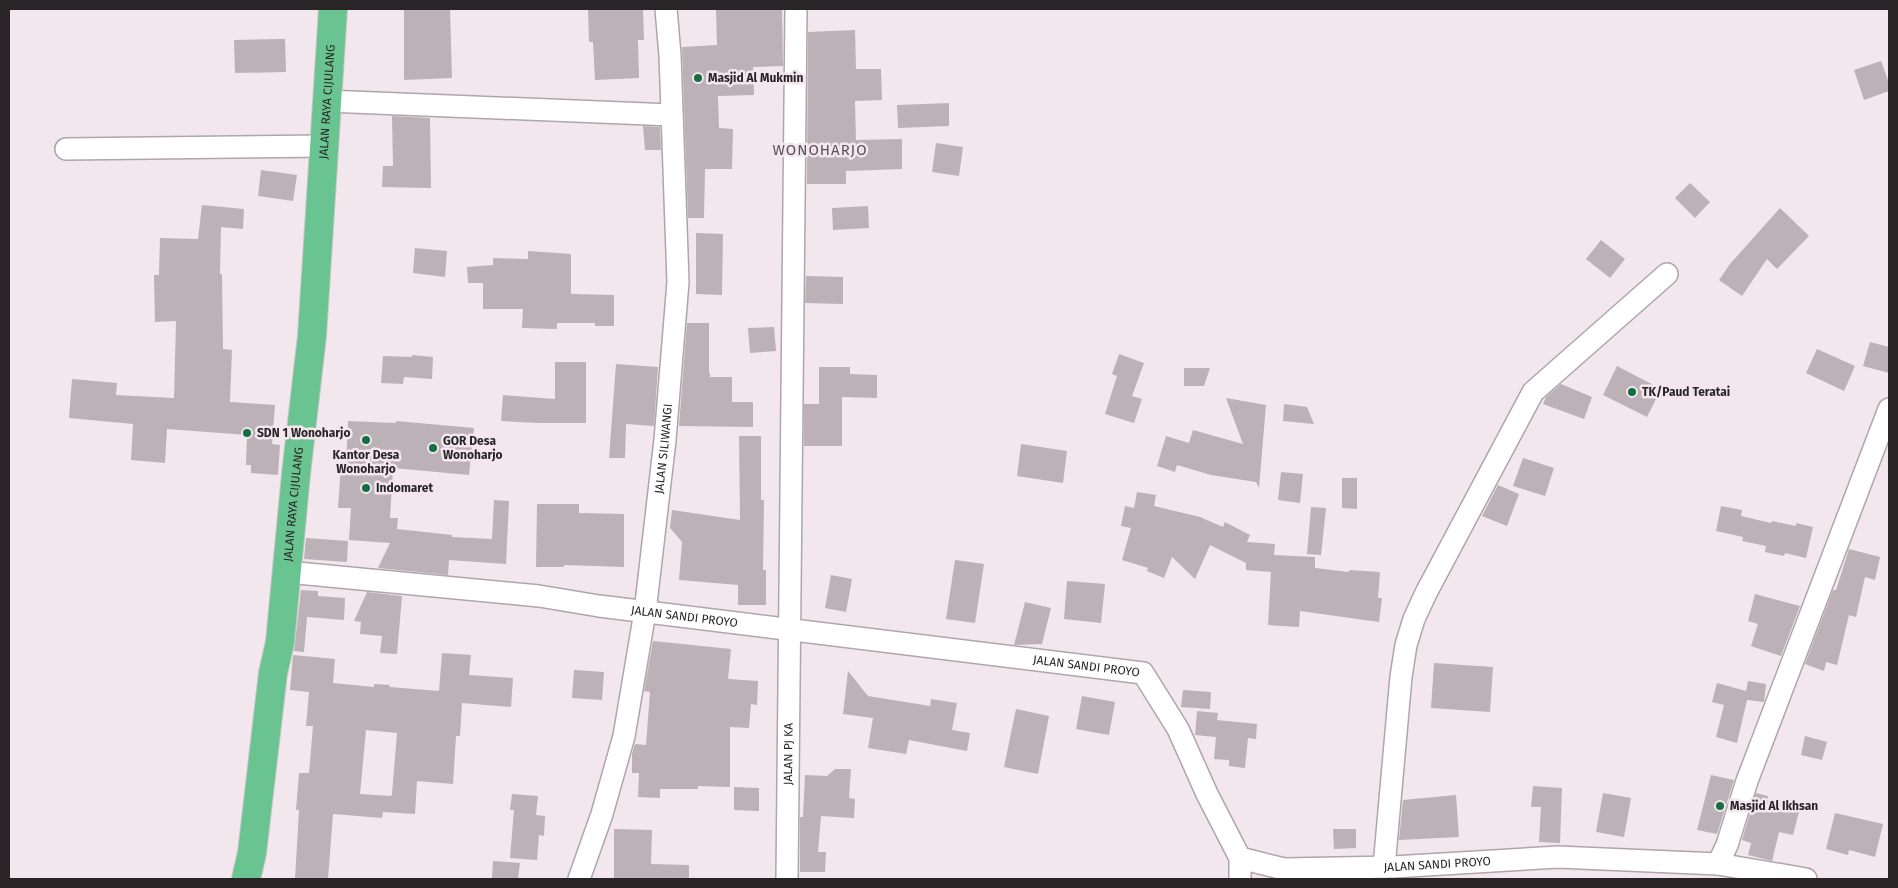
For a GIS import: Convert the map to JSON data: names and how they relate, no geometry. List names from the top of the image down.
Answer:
{
  "streets": {
    "highway": ["JALAN RAYA CIJULANG"],
    "street": ["JALAN SILIWANGI", "JALAN SANDI PROYO", "JALAN PJ KA"]
  },
  "crossings": [
    ["JALAN RAYA CIJULANG", "JALAN SANDI PROYO"],
    ["JALAN SILIWANGI", "JALAN SANDI PROYO"],
    ["JALAN SANDI PROYO", "JALAN PJ KA"]
  ],
  "districts": ["WONOHARJO"],
  "places": [
    "Masjid Al Mukmin",
    "TK/Paud Teratai",
    "SDN 1 Wonoharjo",
    "Kantor Desa Wonoharjo",
    "GOR Desa Wonoharjo",
    "Indomaret",
    "Masjid Al Ikhsan"
  ]
}
